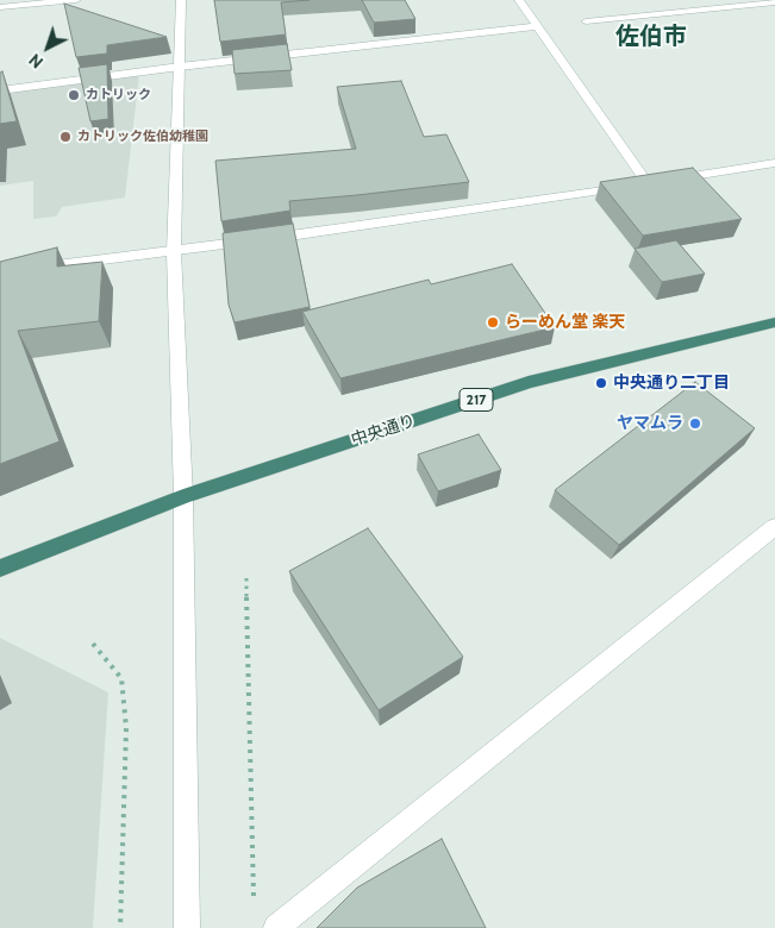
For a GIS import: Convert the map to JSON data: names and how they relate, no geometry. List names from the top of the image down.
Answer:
{
  "streets": {
    "highway": ["217", "中央通り"]
  },
  "districts": ["佐伯市"],
  "places": [
    "カトリック",
    "カトリック佐伯幼稚園",
    "らーめん堂 楽天",
    "中央通り二丁目",
    "ヤマムラ"
  ],
  "north": "bottom left"
}
